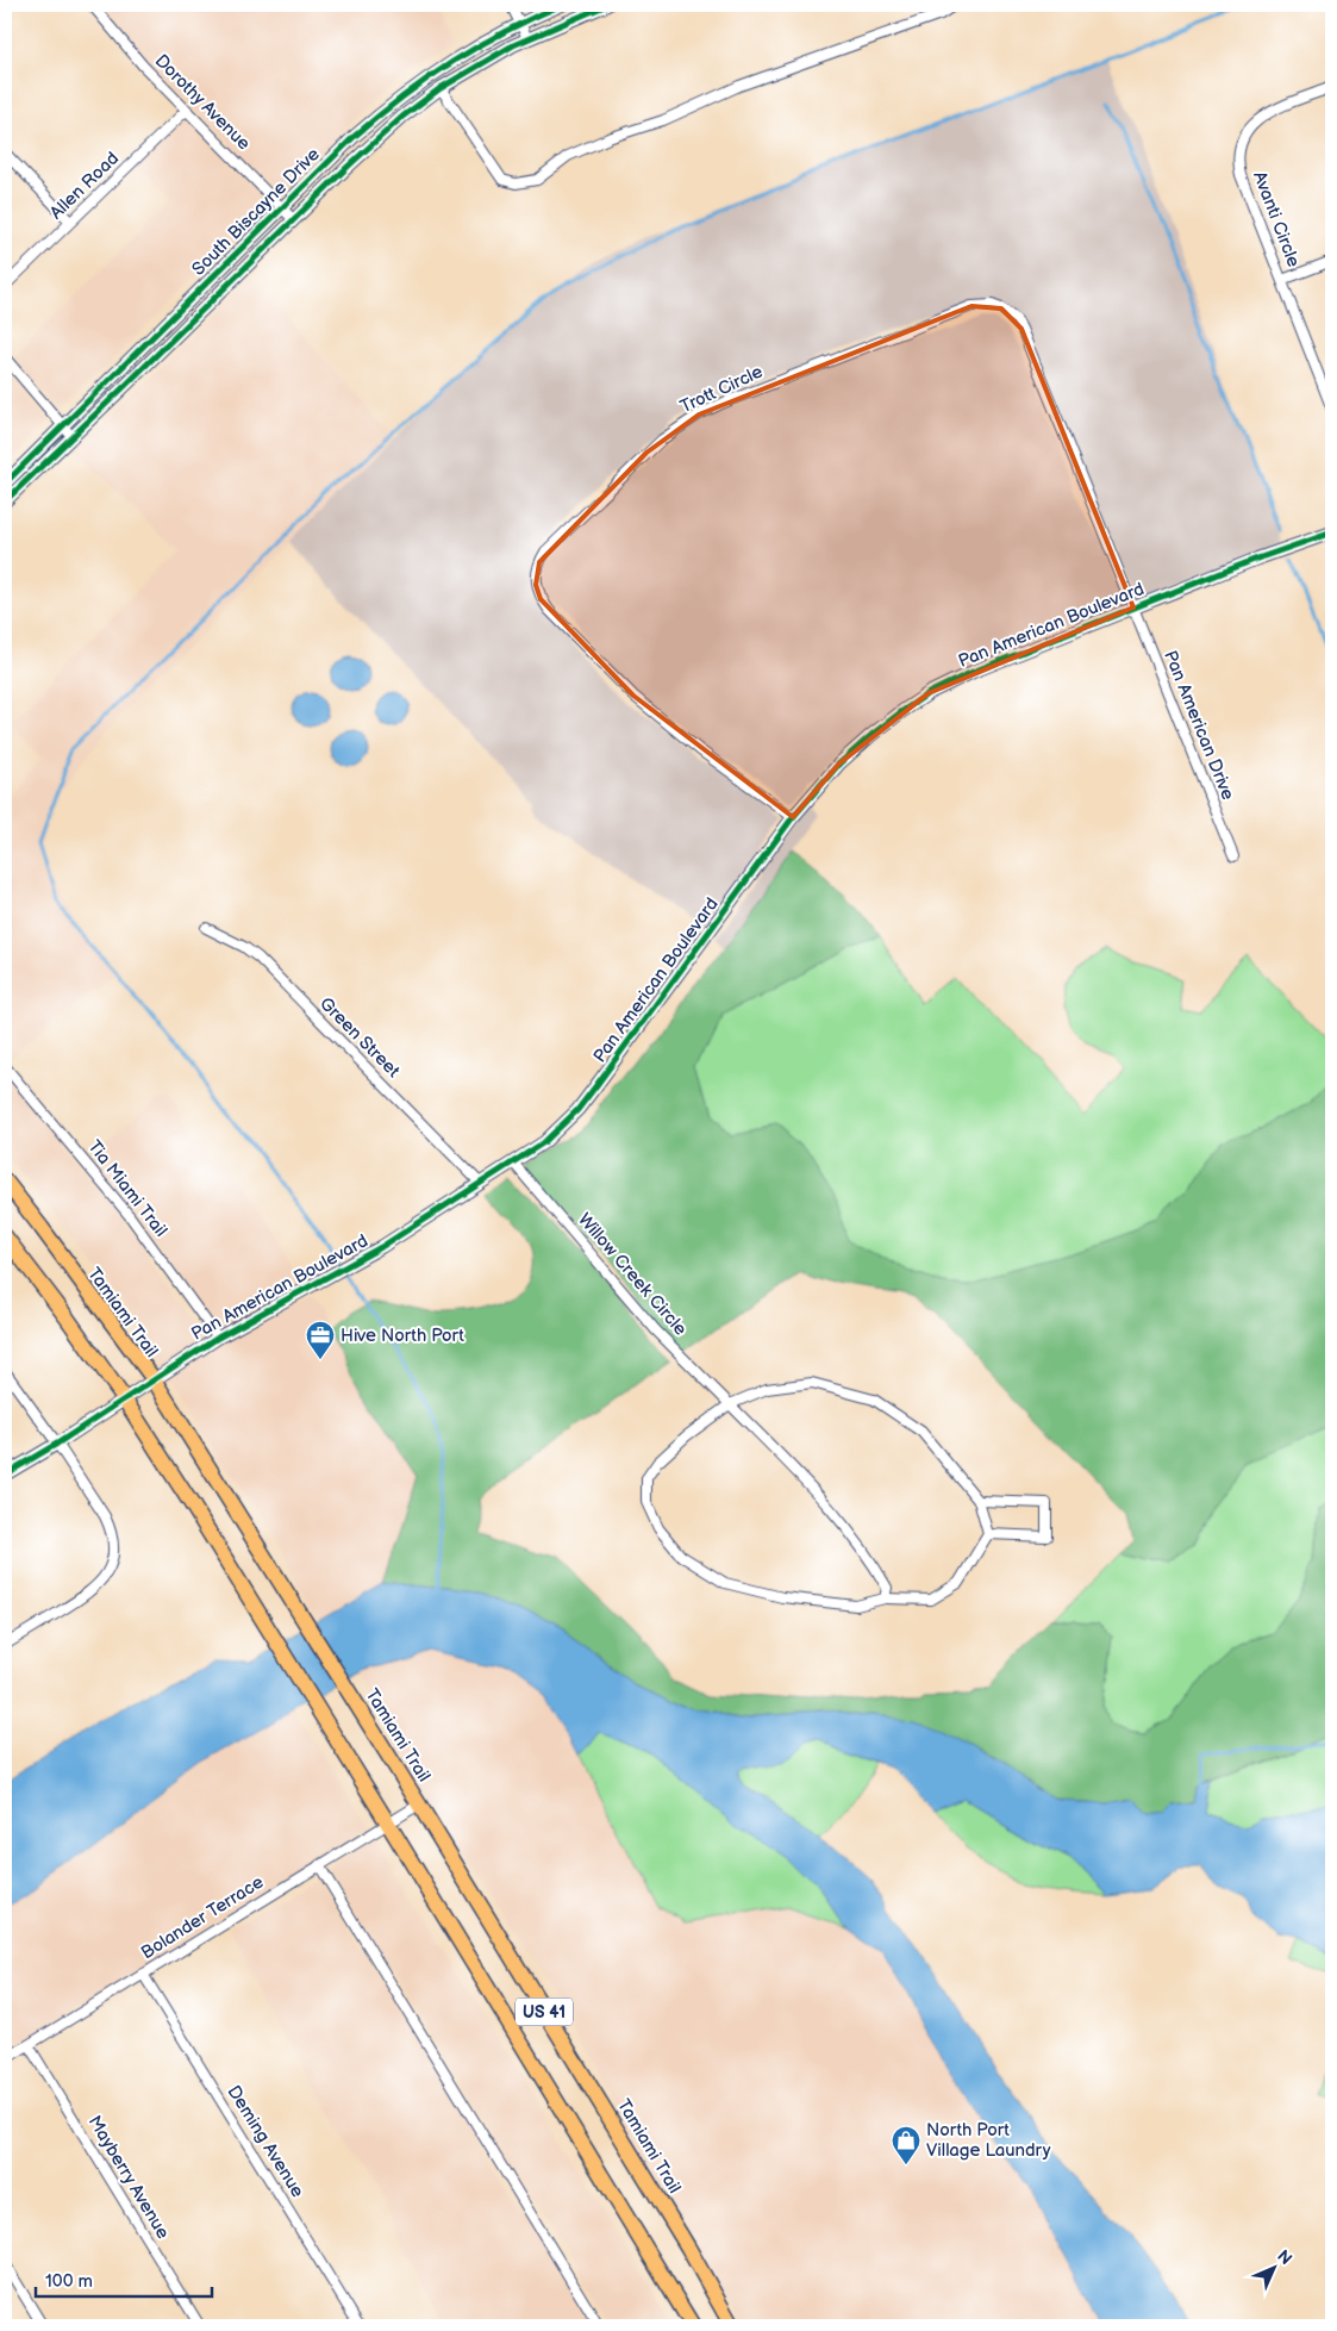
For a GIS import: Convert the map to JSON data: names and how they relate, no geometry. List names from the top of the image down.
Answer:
{
  "streets": {
    "main road": ["Tamiami Trail", "US 41"],
    "street": [
      "Dorothy Avenue",
      "Allen Road",
      "South Biscayne Drive",
      "Avanti Circle",
      "Trott Circle",
      "Pan American Boulevard",
      "Pan American Drive",
      "Green Street",
      "Tia Miami Trail",
      "Willow Creek Circle",
      "Bolander Terrace",
      "Deming Avenue",
      "Mayberry Avenue"
    ]
  },
  "crossings": [
    ["Dorothy Avenue", "Allen Road"],
    ["Dorothy Avenue", "South Biscayne Drive"],
    ["Trott Circle", "Pan American Boulevard"],
    ["Trott Circle", "Pan American Drive"],
    ["Pan American Boulevard", "Pan American Drive"],
    ["Pan American Boulevard", "Green Street"],
    ["Pan American Boulevard", "Tia Miami Trail"],
    ["Pan American Boulevard", "Willow Creek Circle"],
    ["Pan American Boulevard", "Tamiami Trail"],
    ["Pan American Boulevard", "US 41"],
    ["Tamiami Trail", "Bolander Terrace"],
    ["Bolander Terrace", "US 41"],
    ["Bolander Terrace", "Deming Avenue"],
    ["Bolander Terrace", "Mayberry Avenue"]
  ],
  "places": {
    "office": ["Hive North Port"],
    "shop": ["North Port Village Laundry"]
  },
  "scale_bar": "100 m",
  "north": "top right"
}
